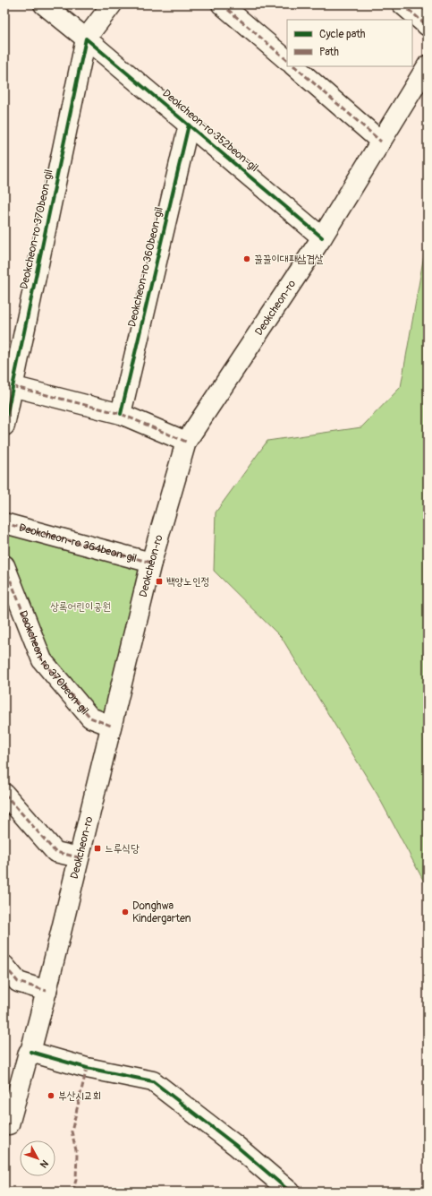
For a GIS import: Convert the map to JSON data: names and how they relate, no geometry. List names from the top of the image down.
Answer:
{
  "streets": {
    "street": [
      "Deokcheon-ro 352beon-gil",
      "Deokcheon-ro 370beon-gil",
      "Deokcheon-ro 360beon-gil",
      "Deokcheon-ro",
      "Deokcheon-ro 364beon-gil"
    ]
  },
  "crossings": [
    ["Deokcheon-ro 352beon-gil", "Deokcheon-ro 370beon-gil"],
    ["Deokcheon-ro 352beon-gil", "Deokcheon-ro 360beon-gil"],
    ["Deokcheon-ro 352beon-gil", "Deokcheon-ro"],
    ["Deokcheon-ro 370beon-gil", "Deokcheon-ro"],
    ["Deokcheon-ro", "Deokcheon-ro 364beon-gil"]
  ],
  "parks": ["상록어린이공원"],
  "places": {
    "other": ["꿀꿀이대패삼겹살", "Donghwa Kindergarten", "부산시교회"],
    "transit": ["백양노인정", "느루식당"]
  },
  "legend": ["Cycle path", "Path"],
  "north": "bottom right"
}
